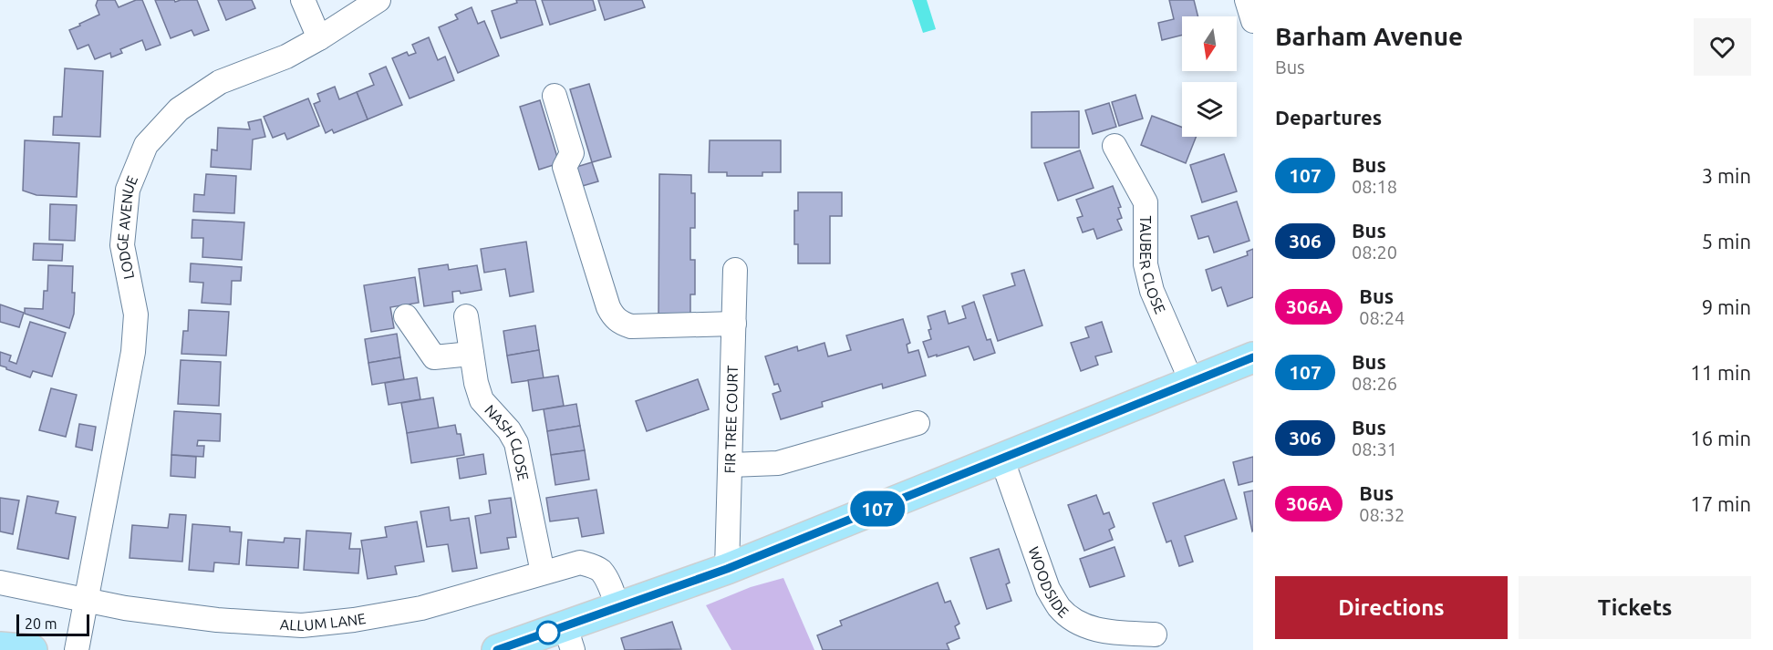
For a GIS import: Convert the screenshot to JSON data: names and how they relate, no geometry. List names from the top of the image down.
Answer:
{
  "streets": {
    "street": [
      "LODGE AVENUE",
      "TAUBER CLOSE",
      "FIR TREE COURT",
      "NASH CLOSE",
      "WOODSIDE",
      "ALLUM LANE"
    ]
  },
  "crossings": [
    ["LODGE AVENUE", "ALLUM LANE"],
    ["NASH CLOSE", "ALLUM LANE"]
  ],
  "lines": ["bus line 107"],
  "scale_bar": "20 m",
  "north": "bottom",
  "page": {
    "on_map": "107",
    "heading": [
      ["Barham Avenue", "Bus"],
      "Departures"
    ],
    "list": [
      {
        "mark": "107",
        "name": "Bus",
        "note": "08:18",
        "value": "3 min"
      },
      {
        "mark": "306",
        "name": "Bus",
        "note": "08:20",
        "value": "5 min"
      },
      {
        "mark": "306A",
        "name": "Bus",
        "note": "08:24",
        "value": "9 min"
      },
      {
        "mark": "107",
        "name": "Bus",
        "note": "08:26",
        "value": "11 min"
      },
      {
        "mark": "306",
        "name": "Bus",
        "note": "08:31",
        "value": "16 min"
      },
      {
        "mark": "306A",
        "name": "Bus",
        "note": "08:32",
        "value": "17 min"
      }
    ],
    "buttons": ["Directions", "Tickets"],
    "scale": "20 m"
  }
}
